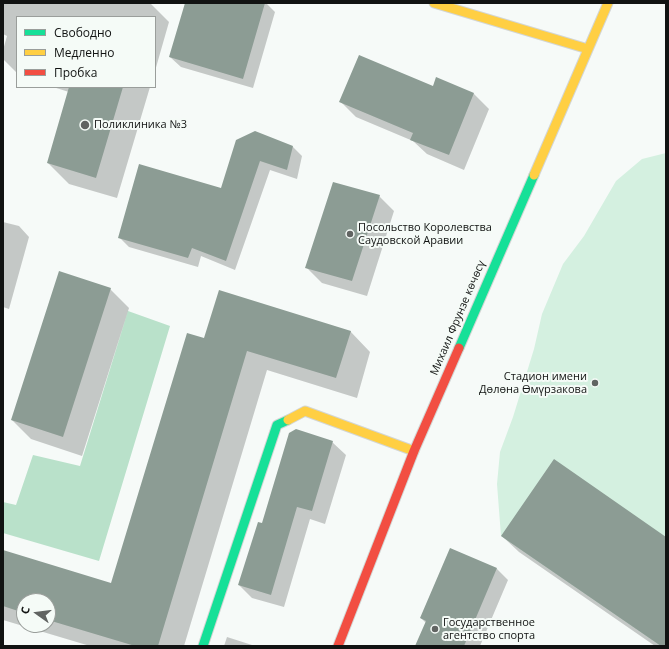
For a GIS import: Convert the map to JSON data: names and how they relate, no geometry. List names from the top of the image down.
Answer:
{
  "streets": {
    "main road": ["Михаил Фрунзе көчөсү"]
  },
  "places": [
    "Поликлиника №3",
    "Посольство Королевства Саудовской Аравии",
    "Стадион имени Дөлөна Өмүрзакова",
    "Государственное агентство спорта"
  ],
  "legend": ["Свободно", "Медленно", "Пробка"],
  "north": "left"
}
